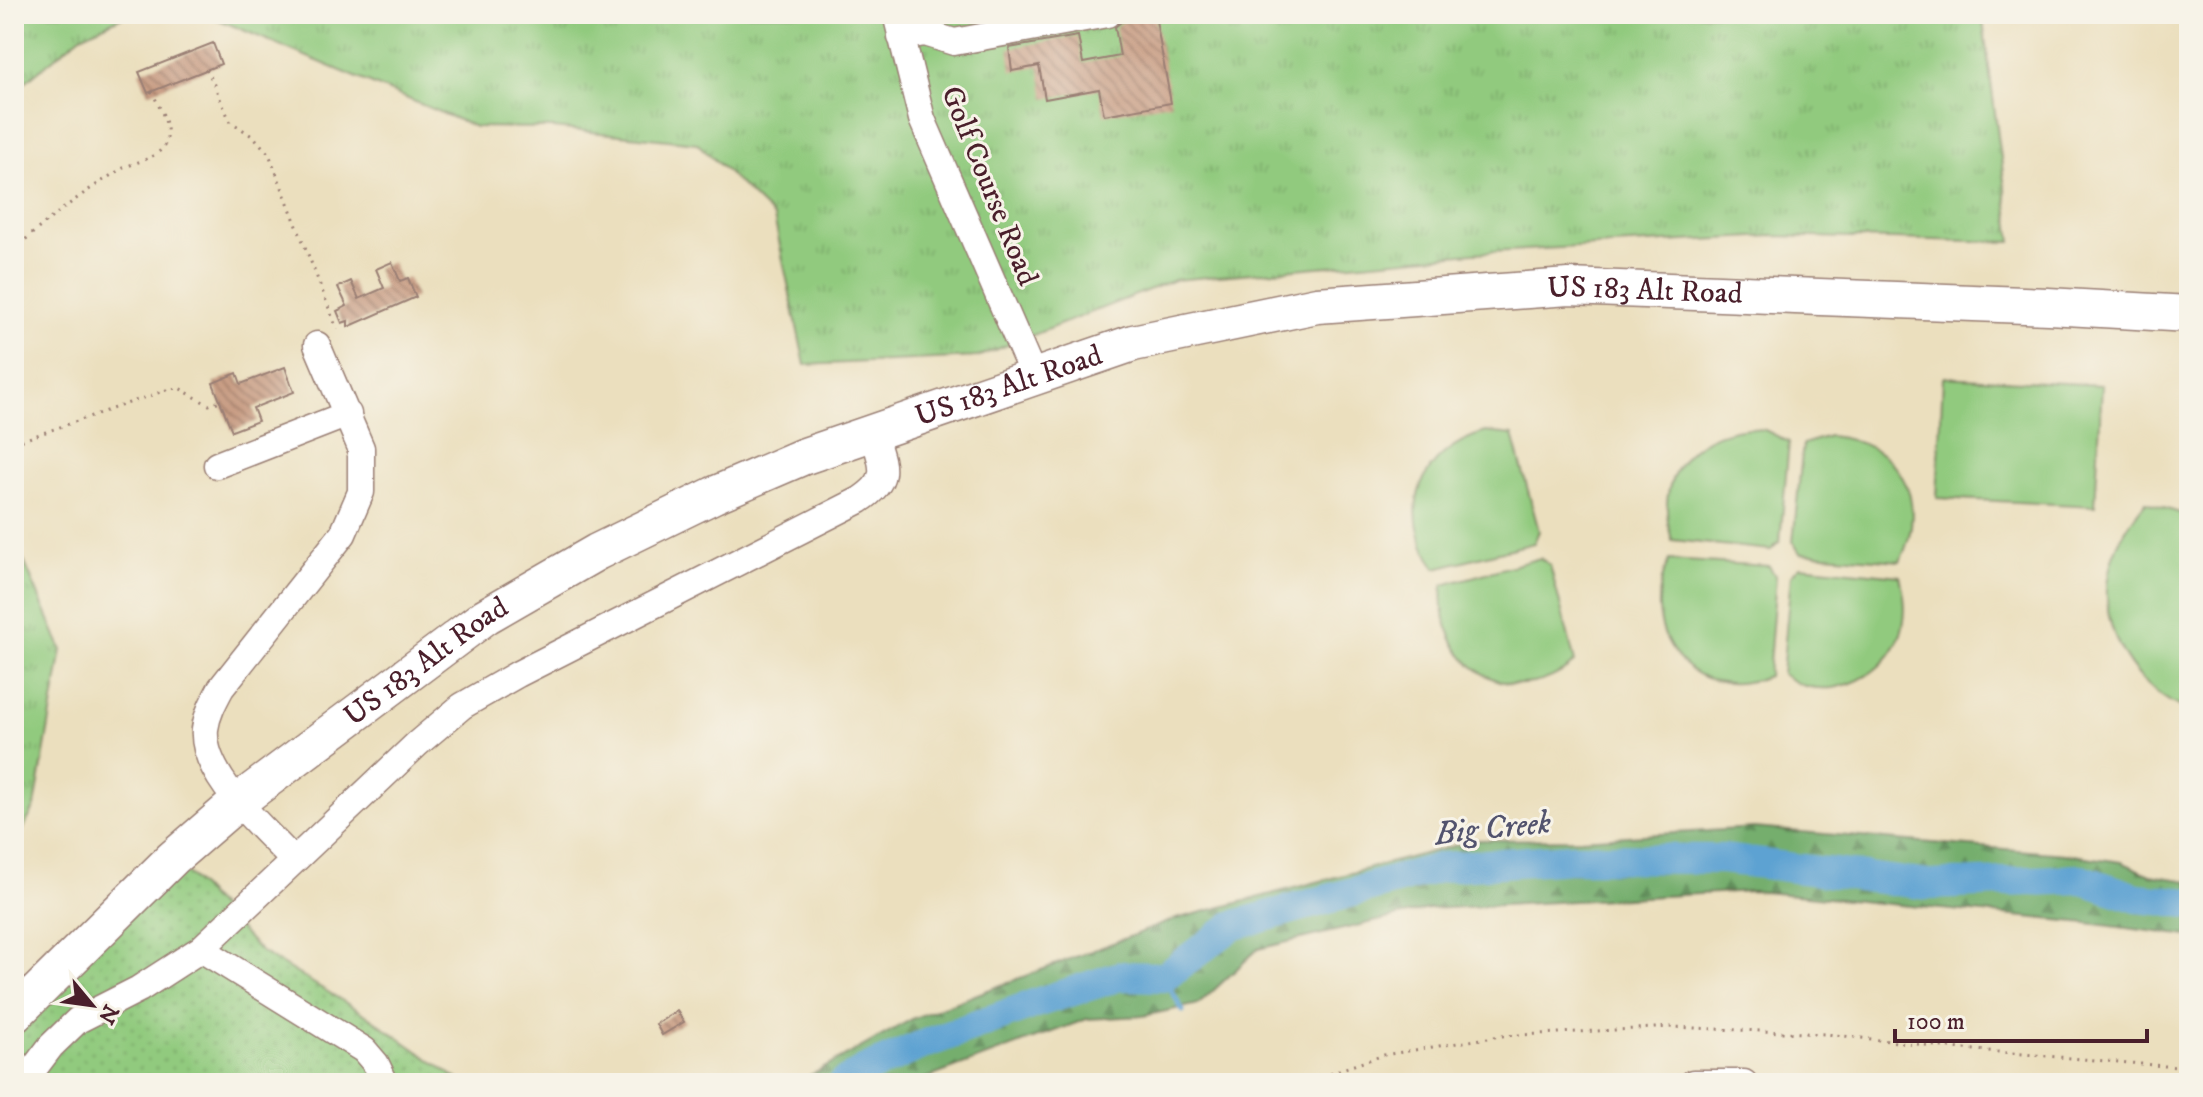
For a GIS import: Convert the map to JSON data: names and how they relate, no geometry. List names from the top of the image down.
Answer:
{
  "streets": {
    "highway": ["US 183 Alt Road"],
    "street": ["Golf Course Road"]
  },
  "crossings": [
    ["Golf Course Road", "US 183 Alt Road"]
  ],
  "water": ["Big Creek"],
  "scale_bar": "100 m",
  "north": "bottom right"
}
